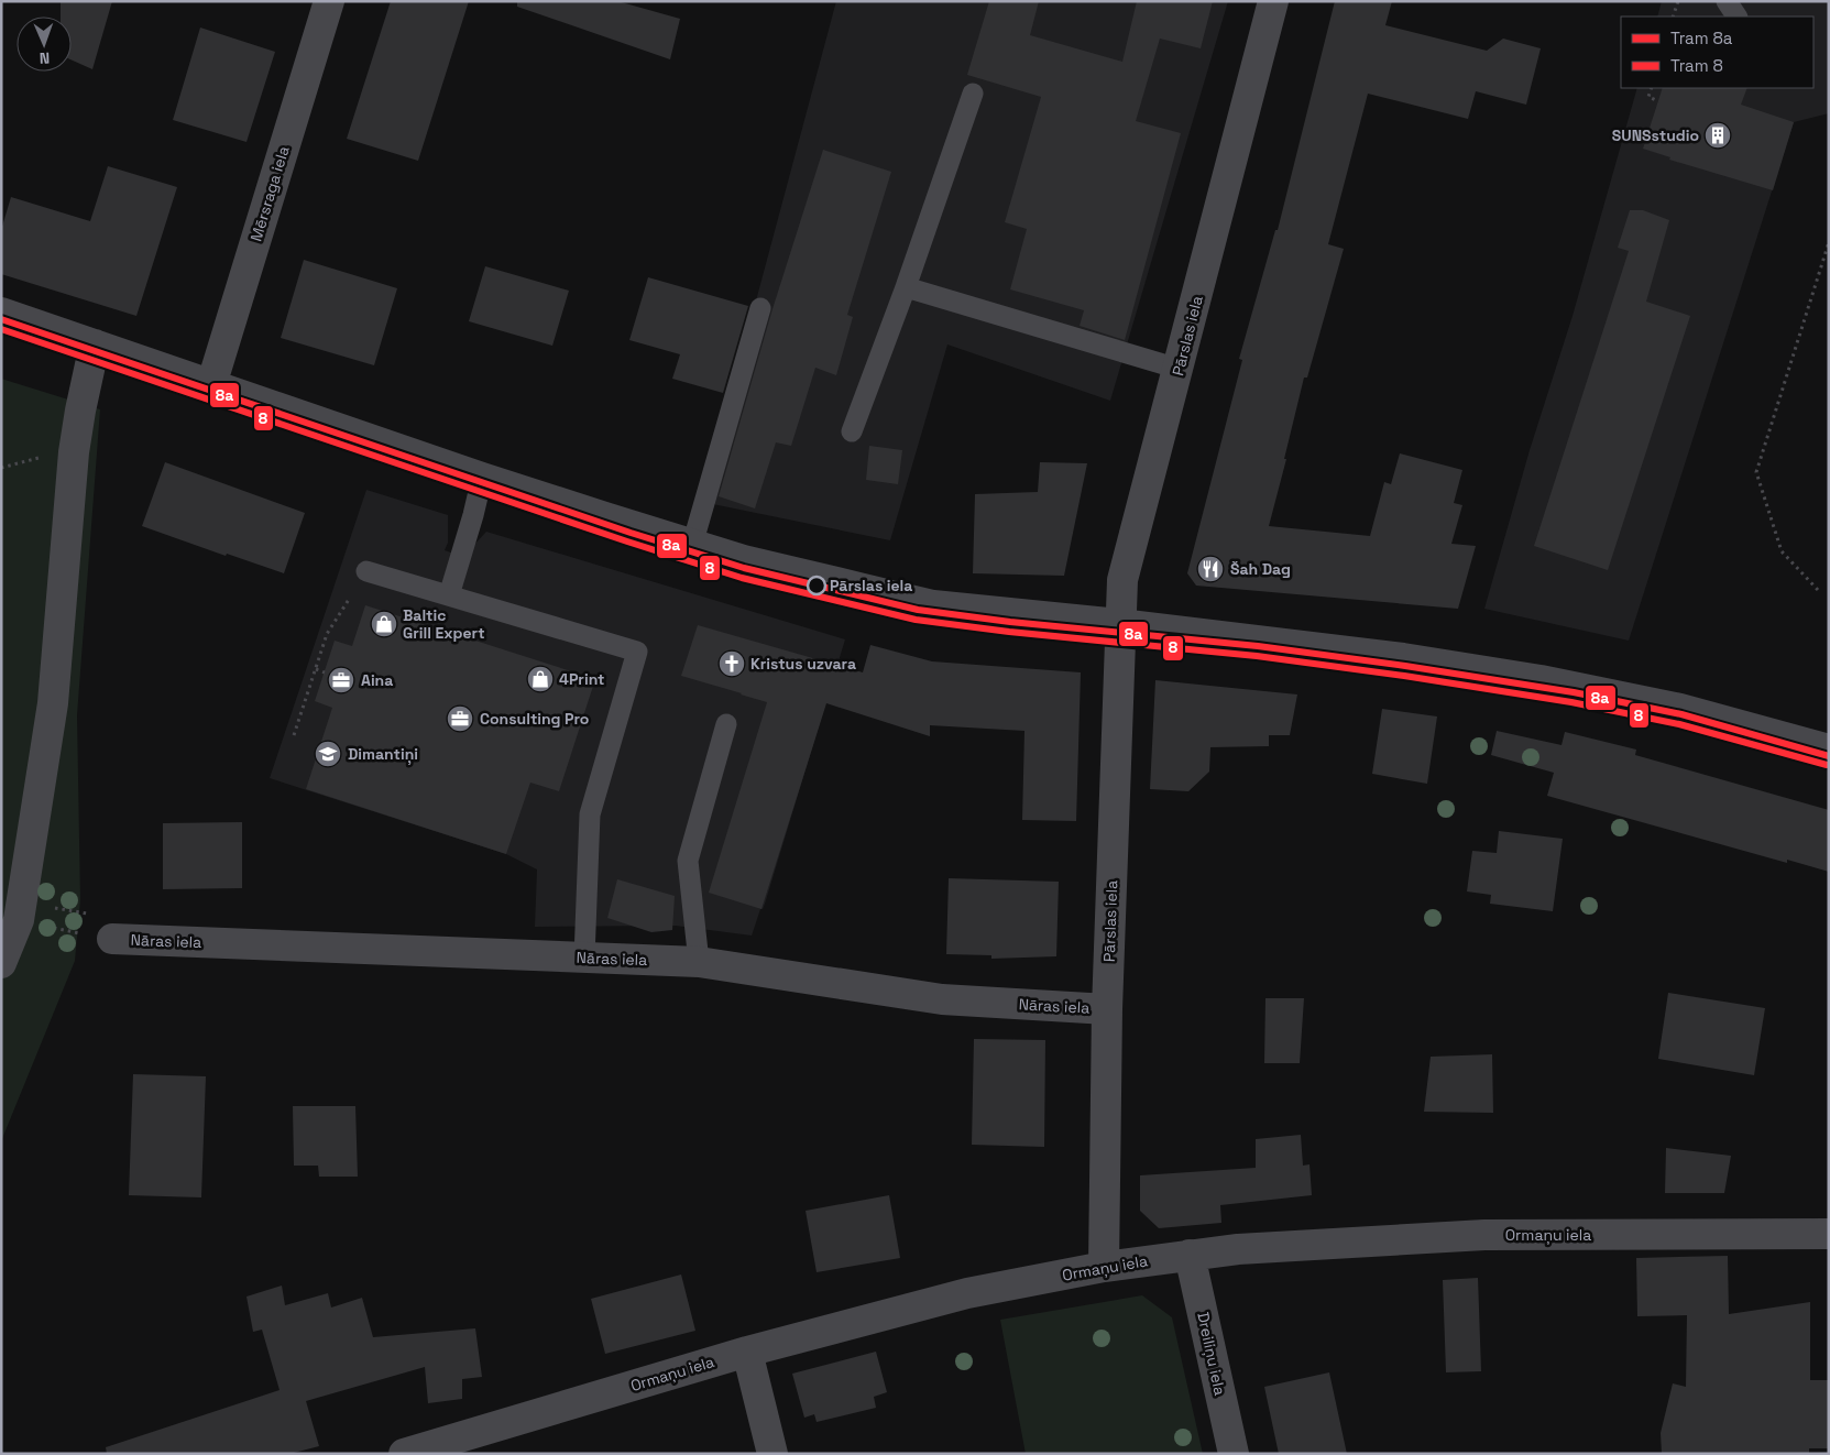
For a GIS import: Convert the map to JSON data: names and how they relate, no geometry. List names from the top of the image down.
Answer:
{
  "streets": {
    "street": [
      "Mērsraga iela",
      "Pārslas iela",
      "Nāras iela",
      "Ormaņu iela",
      "Dreiliņu iela"
    ]
  },
  "crossings": [
    ["Pārslas iela", "Nāras iela"],
    ["Pārslas iela", "Ormaņu iela"],
    ["Ormaņu iela", "Dreiliņu iela"]
  ],
  "places": {
    "building": ["SUNSstudio"],
    "restaurant": ["Šah Dag"],
    "other": ["Pārslas iela"],
    "shop": ["Baltic Grill Expert", "4Print"],
    "church": ["Kristus uzvara"],
    "office": ["Aina", "Consulting Pro"],
    "school or university": ["Dimantiņi"]
  },
  "lines": ["tram line 8a", "tram line 8"],
  "legend": ["Tram 8a", "Tram 8"],
  "north": "bottom"
}
